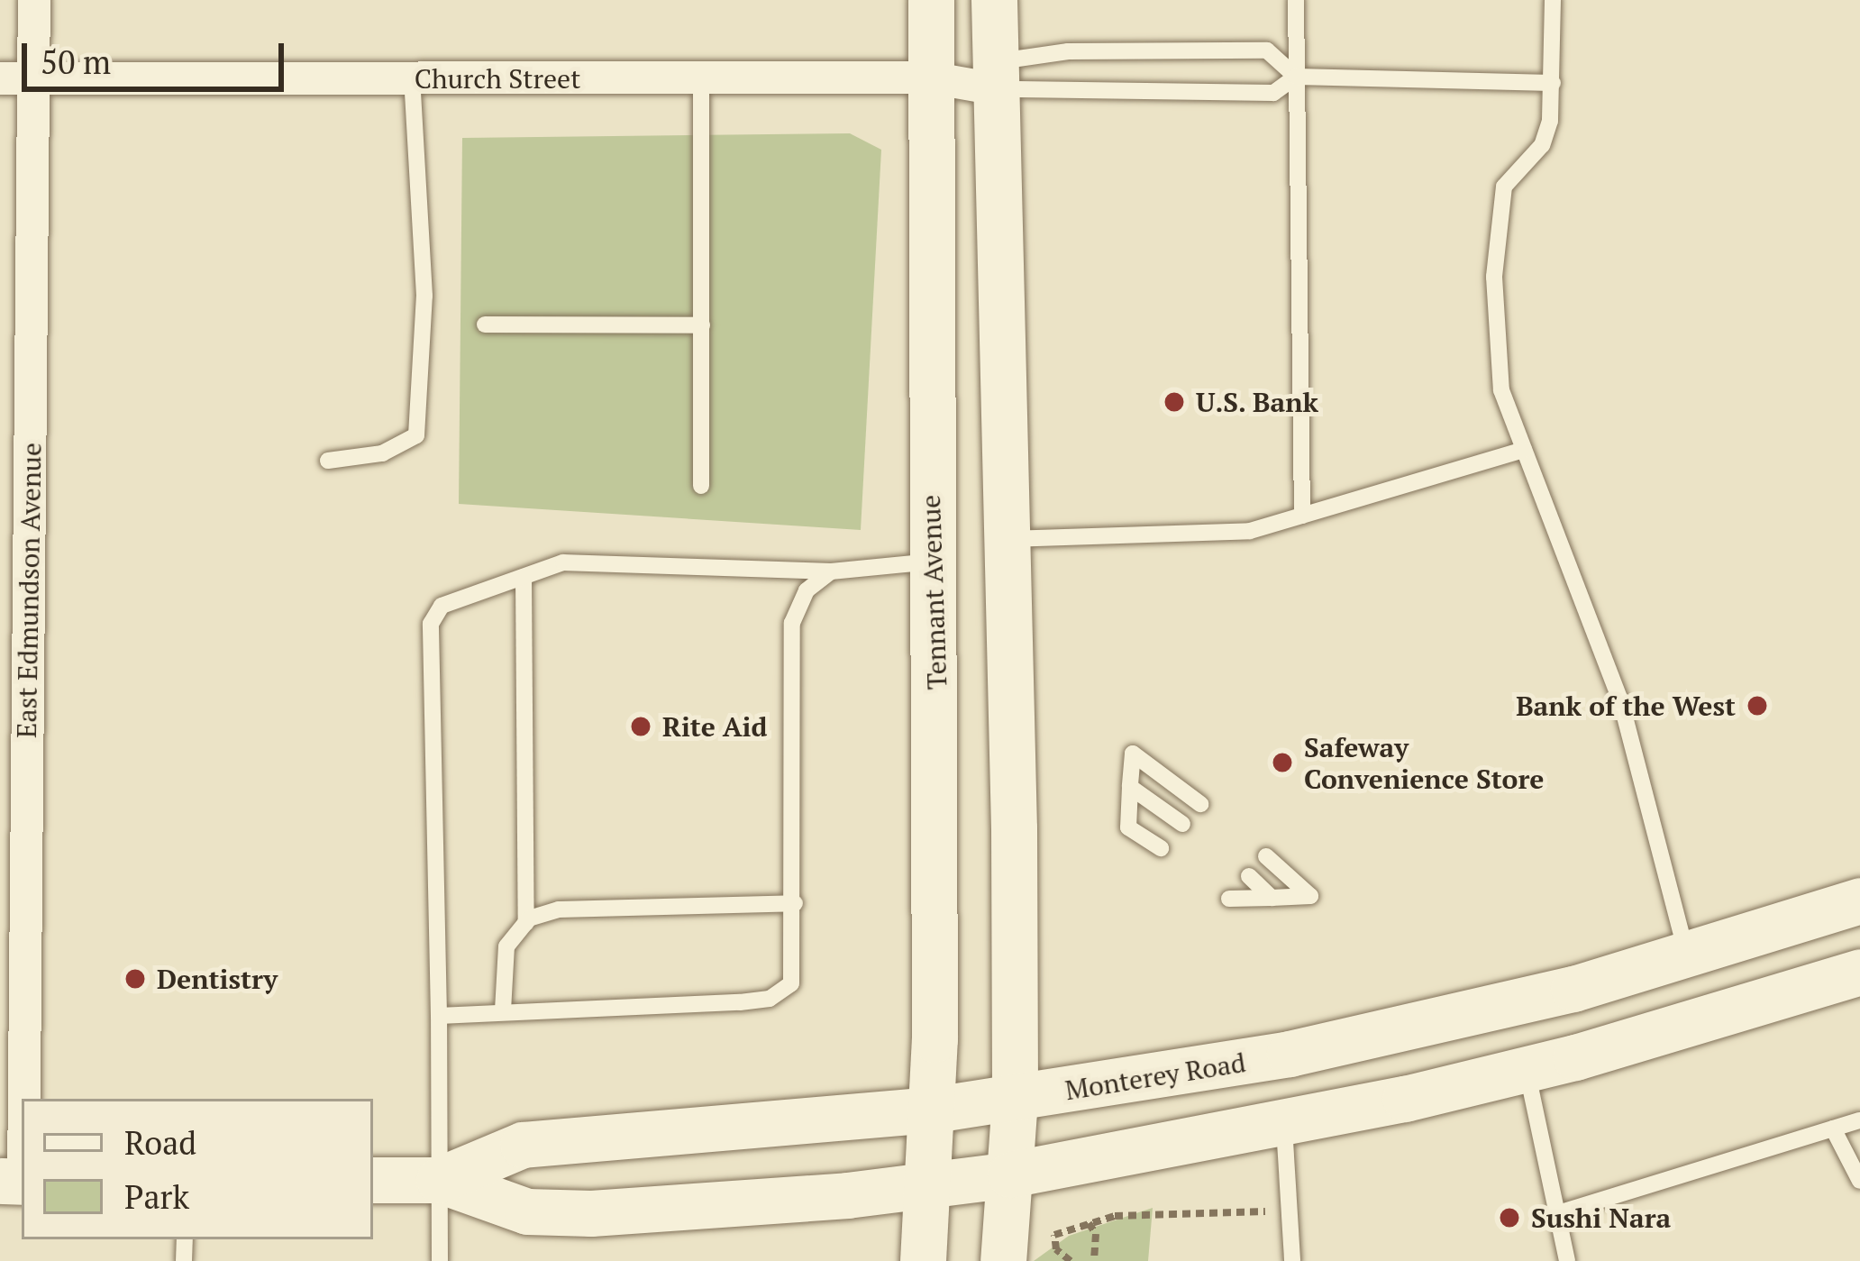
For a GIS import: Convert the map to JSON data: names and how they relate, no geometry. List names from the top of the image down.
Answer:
{
  "streets": {
    "main road": ["Tennant Avenue", "Monterey Road"],
    "street": ["Church Street", "East Edmundson Avenue"]
  },
  "crossings": [
    ["Church Street", "East Edmundson Avenue"],
    ["Church Street", "Tennant Avenue"],
    ["Tennant Avenue", "Monterey Road"]
  ],
  "places": [
    "U.S. Bank",
    "Bank of the West",
    "Rite Aid",
    "Safeway Convenience Store",
    "Dentistry",
    "Sushi Nara"
  ],
  "legend": ["Road", "Park"],
  "scale_bar": "50 m"
}
